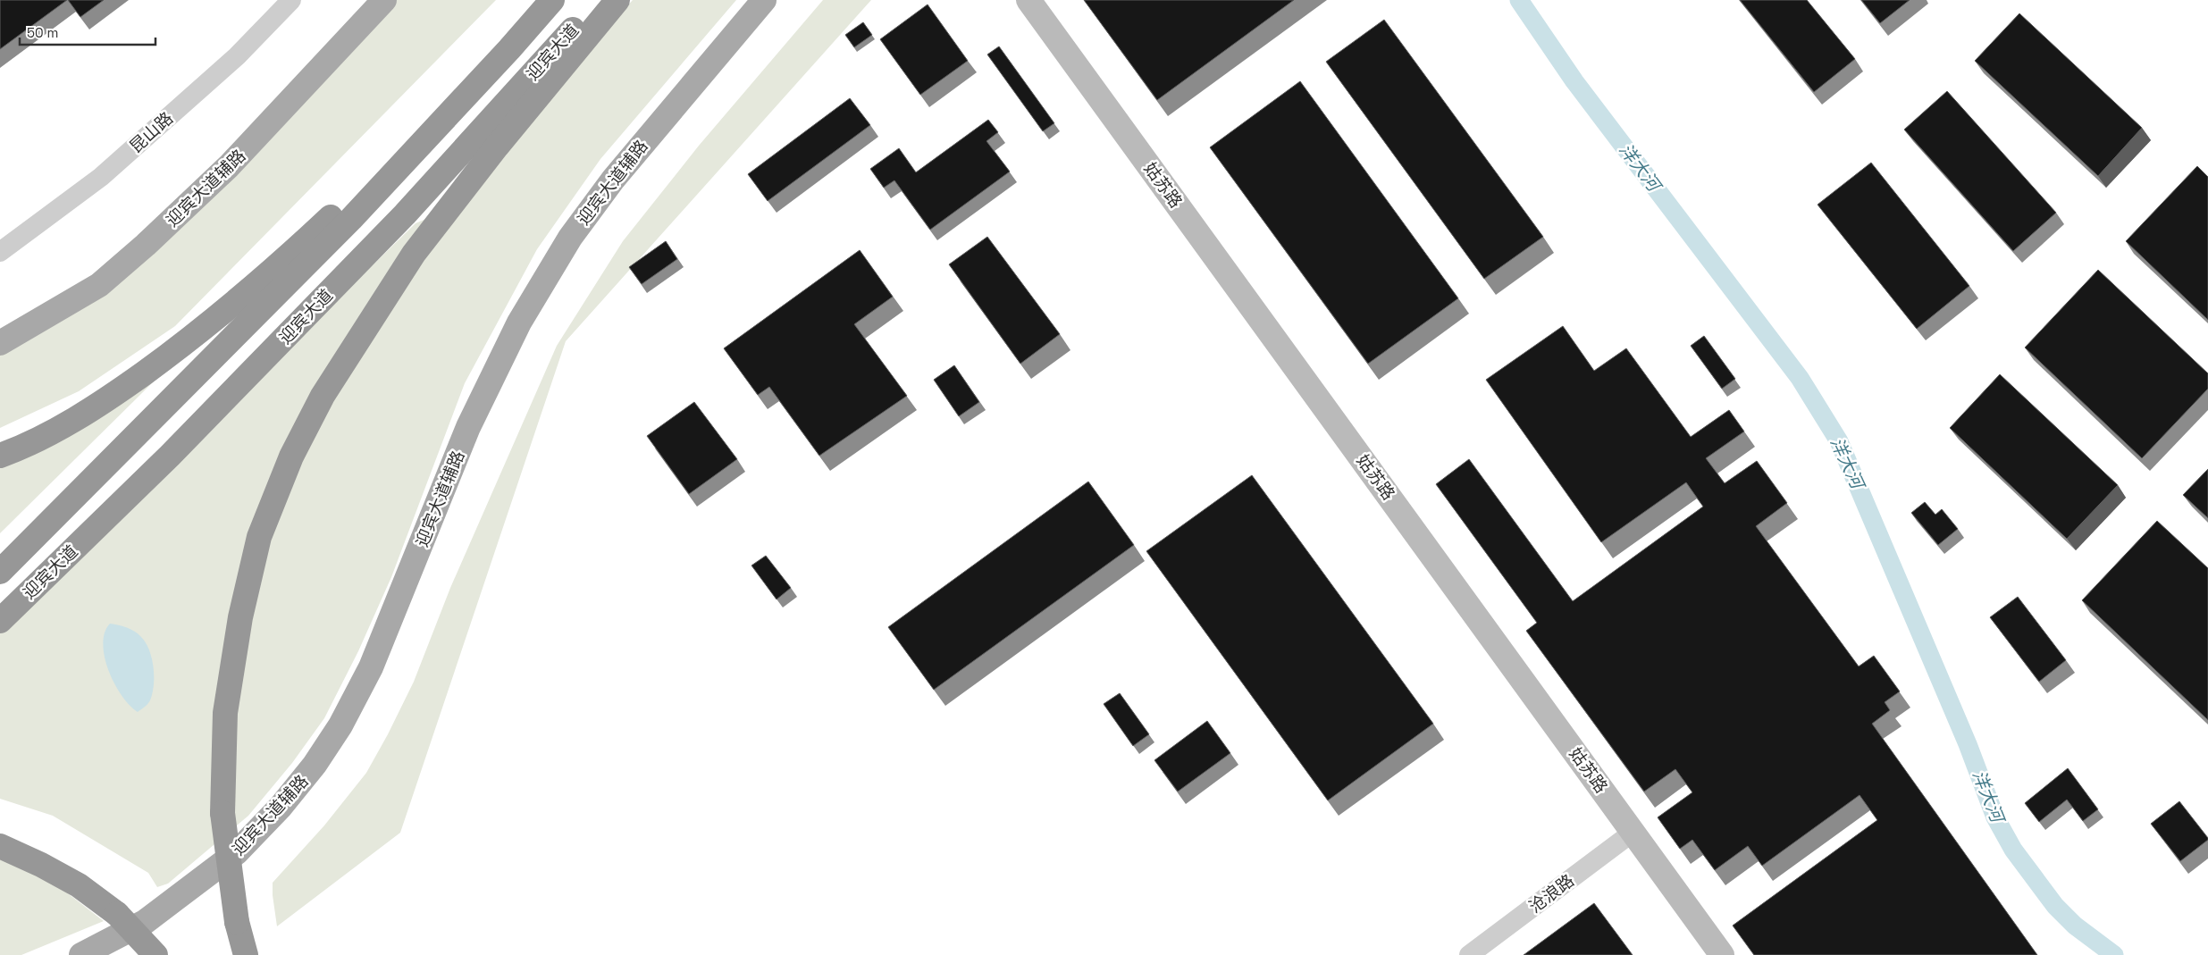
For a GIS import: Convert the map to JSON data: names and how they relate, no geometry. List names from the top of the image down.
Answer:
{
  "streets": {
    "highway": ["迎宾大道"],
    "main road": ["迎宾大道辅路"],
    "street": ["昆山路", "姑苏路", "沧浪路"]
  },
  "crossings": [
    ["姑苏路", "沧浪路"]
  ],
  "water": ["洋大河"],
  "scale_bar": "50 m"
}
